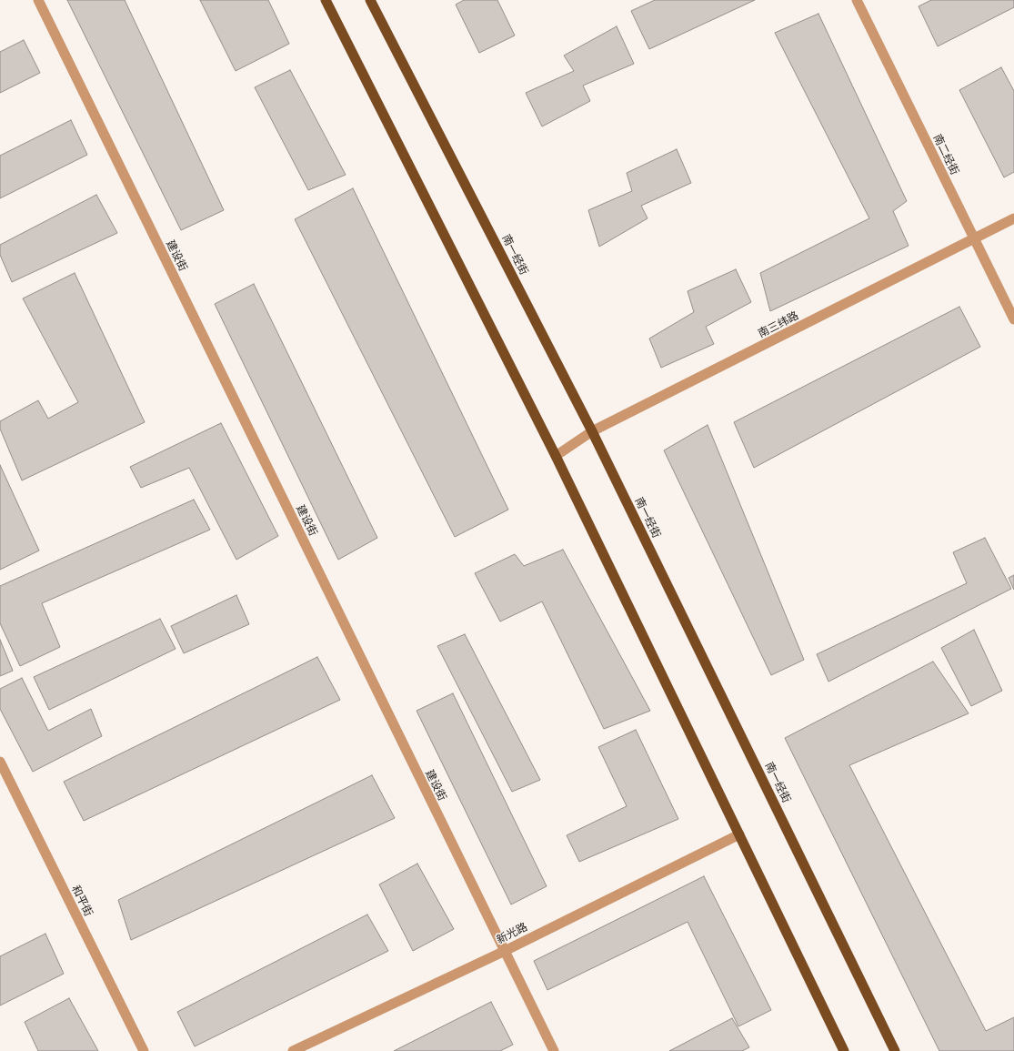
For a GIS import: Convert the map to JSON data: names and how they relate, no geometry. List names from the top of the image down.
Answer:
{
  "streets": {
    "highway": ["南一经街"],
    "street": [
      "南二经街",
      "建设街",
      "南三纬路",
      "和平街",
      "新光路"
    ]
  },
  "crossings": [
    ["南二经街", "南三纬路"],
    ["南一经街", "南三纬路"],
    ["建设街", "新光路"]
  ]
}
